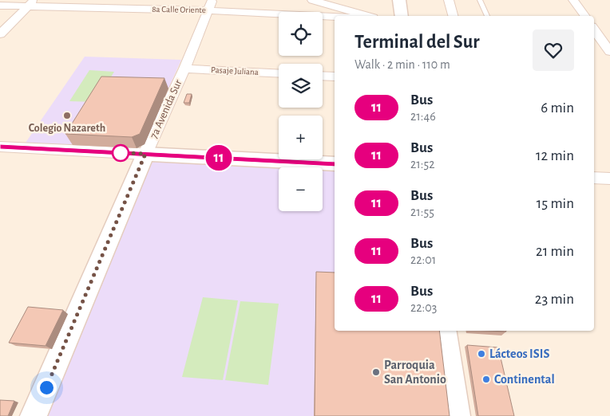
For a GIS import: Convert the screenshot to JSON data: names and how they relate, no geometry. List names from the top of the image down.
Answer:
{
  "streets": {
    "street": ["8a Calle Oriente", "Pasaje Juliana", "7a Avenida Sur"]
  },
  "crossings": [
    ["8a Calle Oriente", "7a Avenida Sur"],
    ["Pasaje Juliana", "7a Avenida Sur"]
  ],
  "places": [
    "Colegio Nazareth",
    "Lácteos ISIS",
    "Parroquia San Antonio",
    "Continental"
  ],
  "lines": ["bus line 11"],
  "page": {
    "on_map": "11",
    "map_buttons": ["+", "−"],
    "heading": ["Terminal del Sur", "Walk · 2 min · 110 m"],
    "list": [
      {
        "mark": "11",
        "name": "Bus",
        "note": "21:46",
        "value": "6 min"
      },
      {
        "mark": "11",
        "name": "Bus",
        "note": "21:52",
        "value": "12 min"
      },
      {
        "mark": "11",
        "name": "Bus",
        "note": "21:55",
        "value": "15 min"
      },
      {
        "mark": "11",
        "name": "Bus",
        "note": "22:01",
        "value": "21 min"
      },
      {
        "mark": "11",
        "name": "Bus",
        "note": "22:03",
        "value": "23 min"
      }
    ]
  }
}
